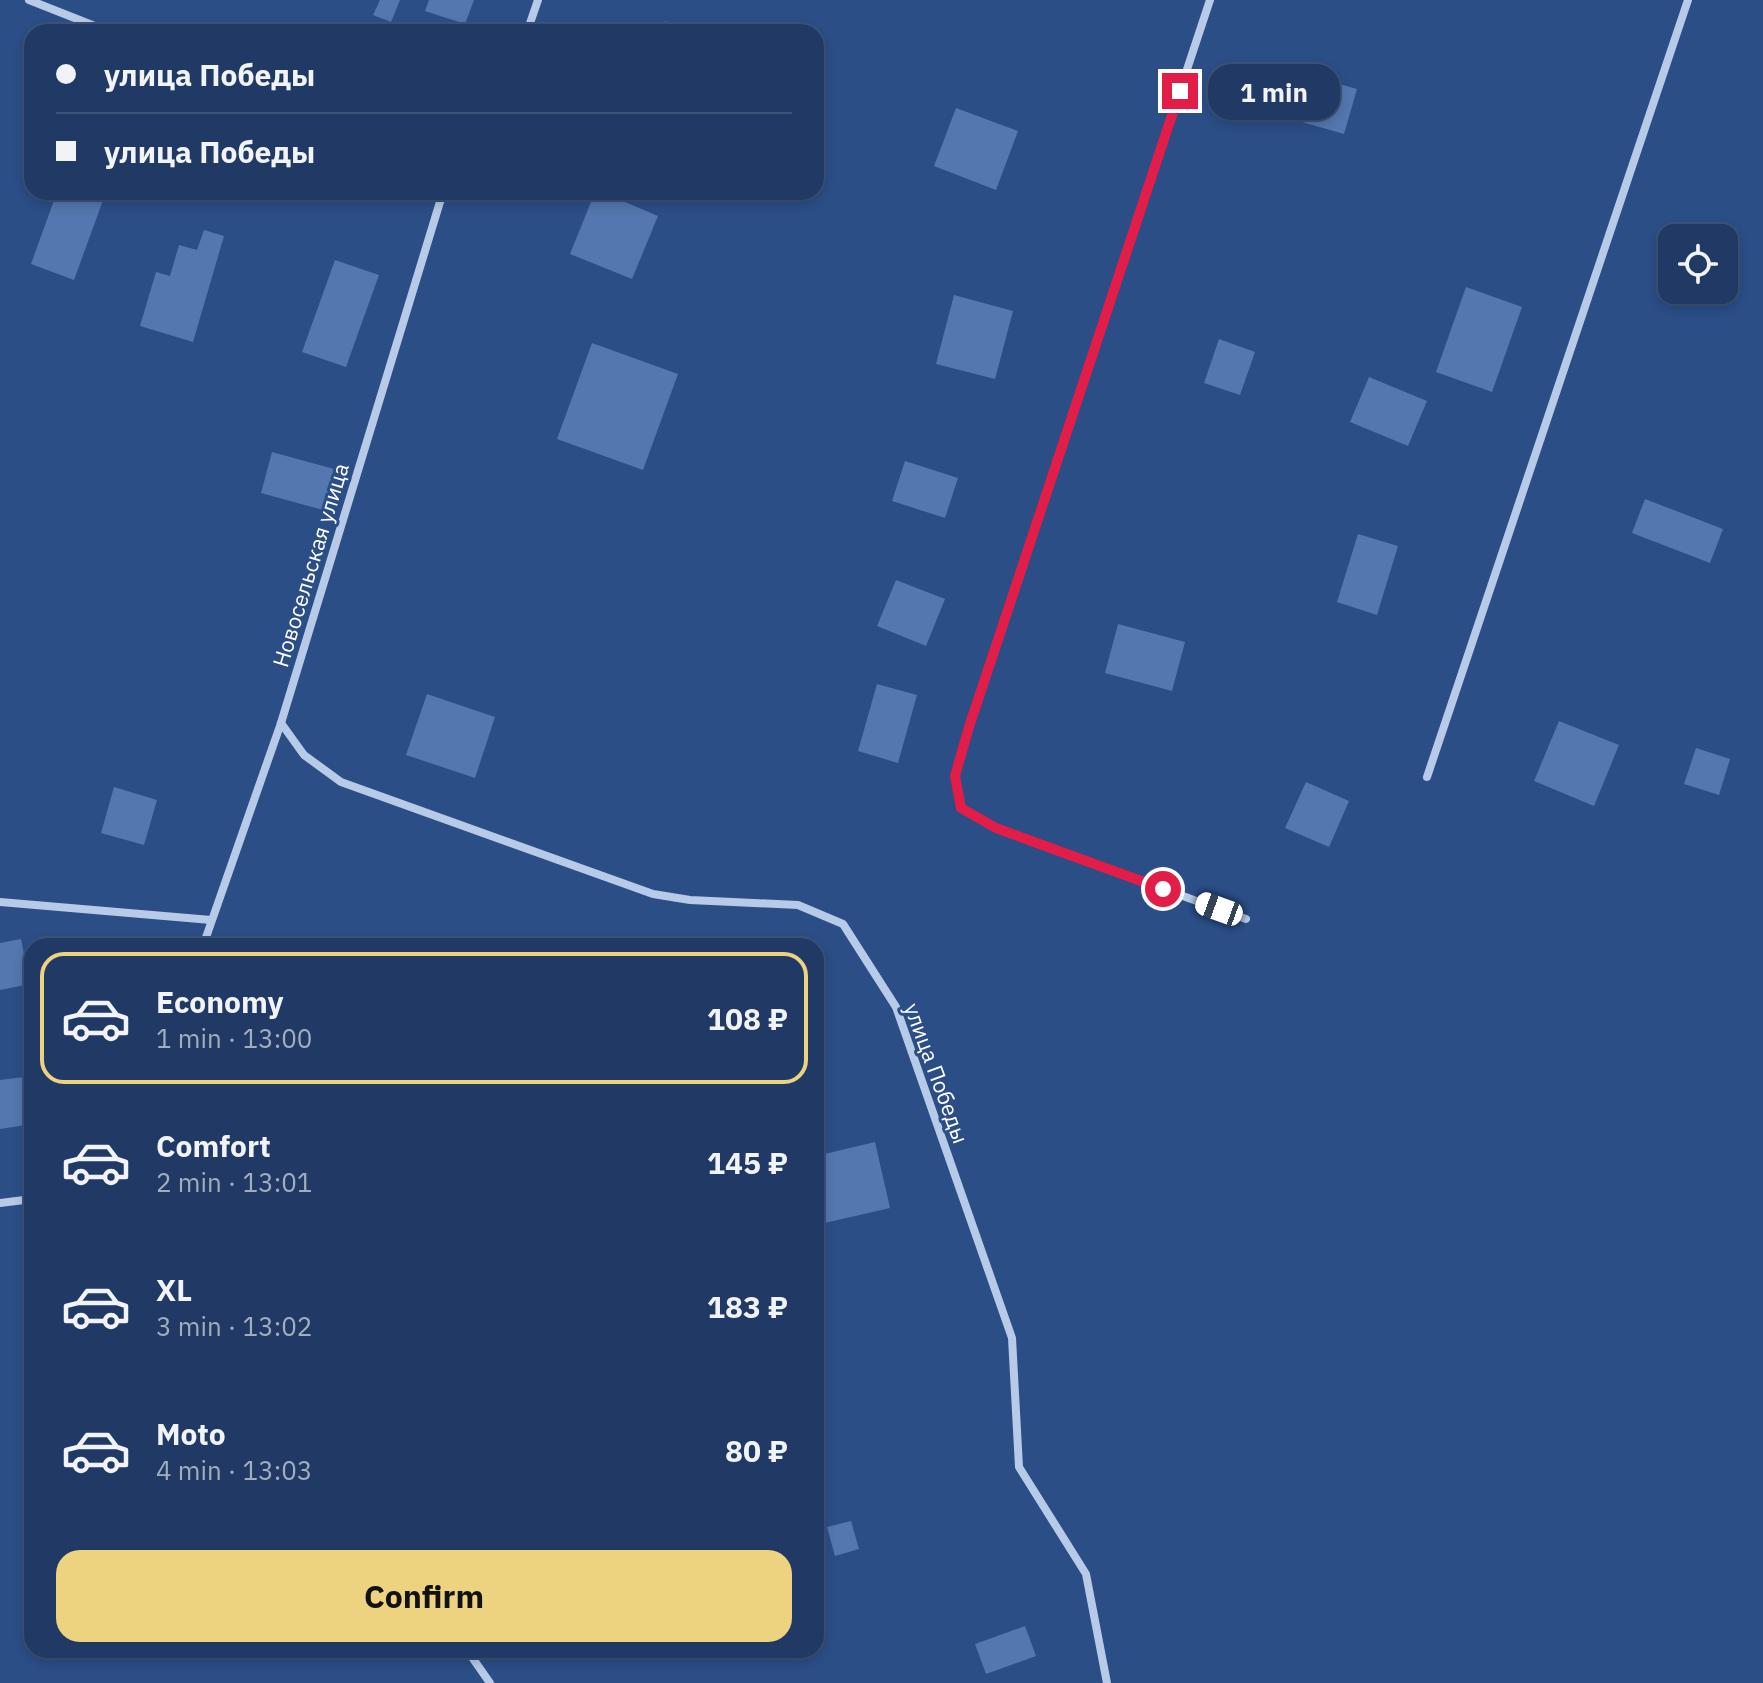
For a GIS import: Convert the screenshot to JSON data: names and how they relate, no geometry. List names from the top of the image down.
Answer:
{
  "streets": {
    "street": ["Новосельская улица", "улица Победы"]
  },
  "crossings": [
    ["Новосельская улица", "улица Победы"]
  ],
  "page": {
    "banner": ["улица Победы", "улица Победы"],
    "bubble": "1 min",
    "list": [
      {
        "name": "Economy",
        "note": "1 min · 13:00",
        "value": "108 ₽"
      },
      {
        "name": "Comfort",
        "note": "2 min · 13:01",
        "value": "145 ₽"
      },
      {
        "name": "XL",
        "note": "3 min · 13:02",
        "value": "183 ₽"
      },
      {
        "name": "Moto",
        "note": "4 min · 13:03",
        "value": "80 ₽"
      }
    ],
    "buttons": "Confirm"
  }
}
